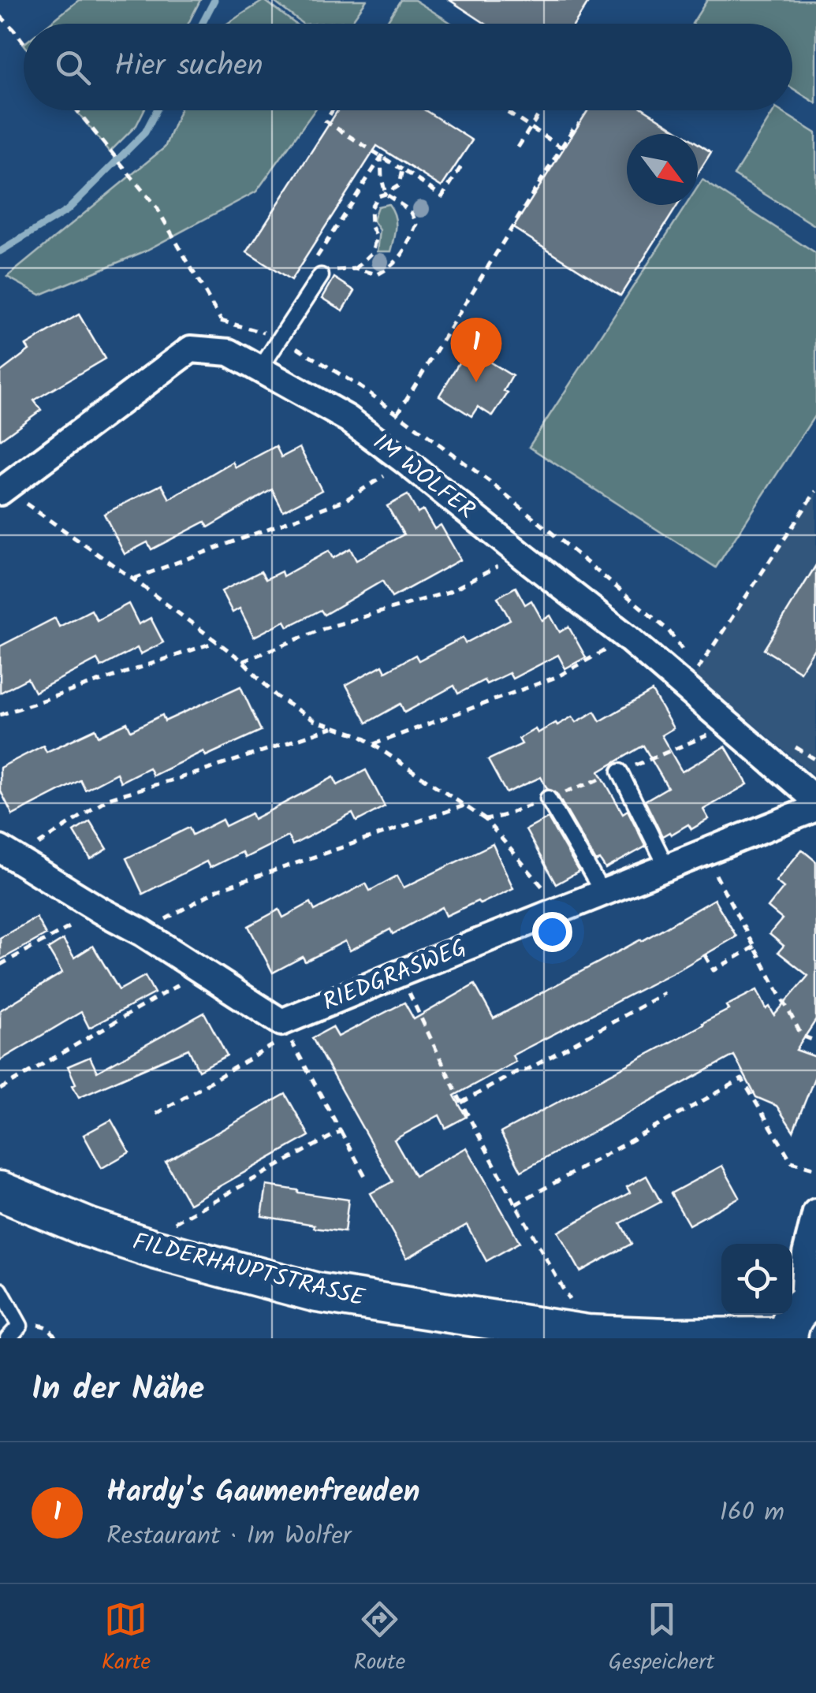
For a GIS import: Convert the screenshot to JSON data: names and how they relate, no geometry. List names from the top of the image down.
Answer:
{
  "streets": {
    "main road": ["FILDERHAUPTSTRASSE"],
    "street": ["IM WOLFER", "RIEDGRASWEG"]
  },
  "north": "bottom right",
  "page": {
    "search": "Hier suchen",
    "pins": "1",
    "heading": "In der Nähe",
    "list": [
      {
        "mark": "1",
        "name": "Hardy's Gaumenfreuden",
        "note": "Restaurant · Im Wolfer",
        "value": "160 m"
      }
    ],
    "nav": ["Karte", "Route", "Gespeichert"]
  }
}
